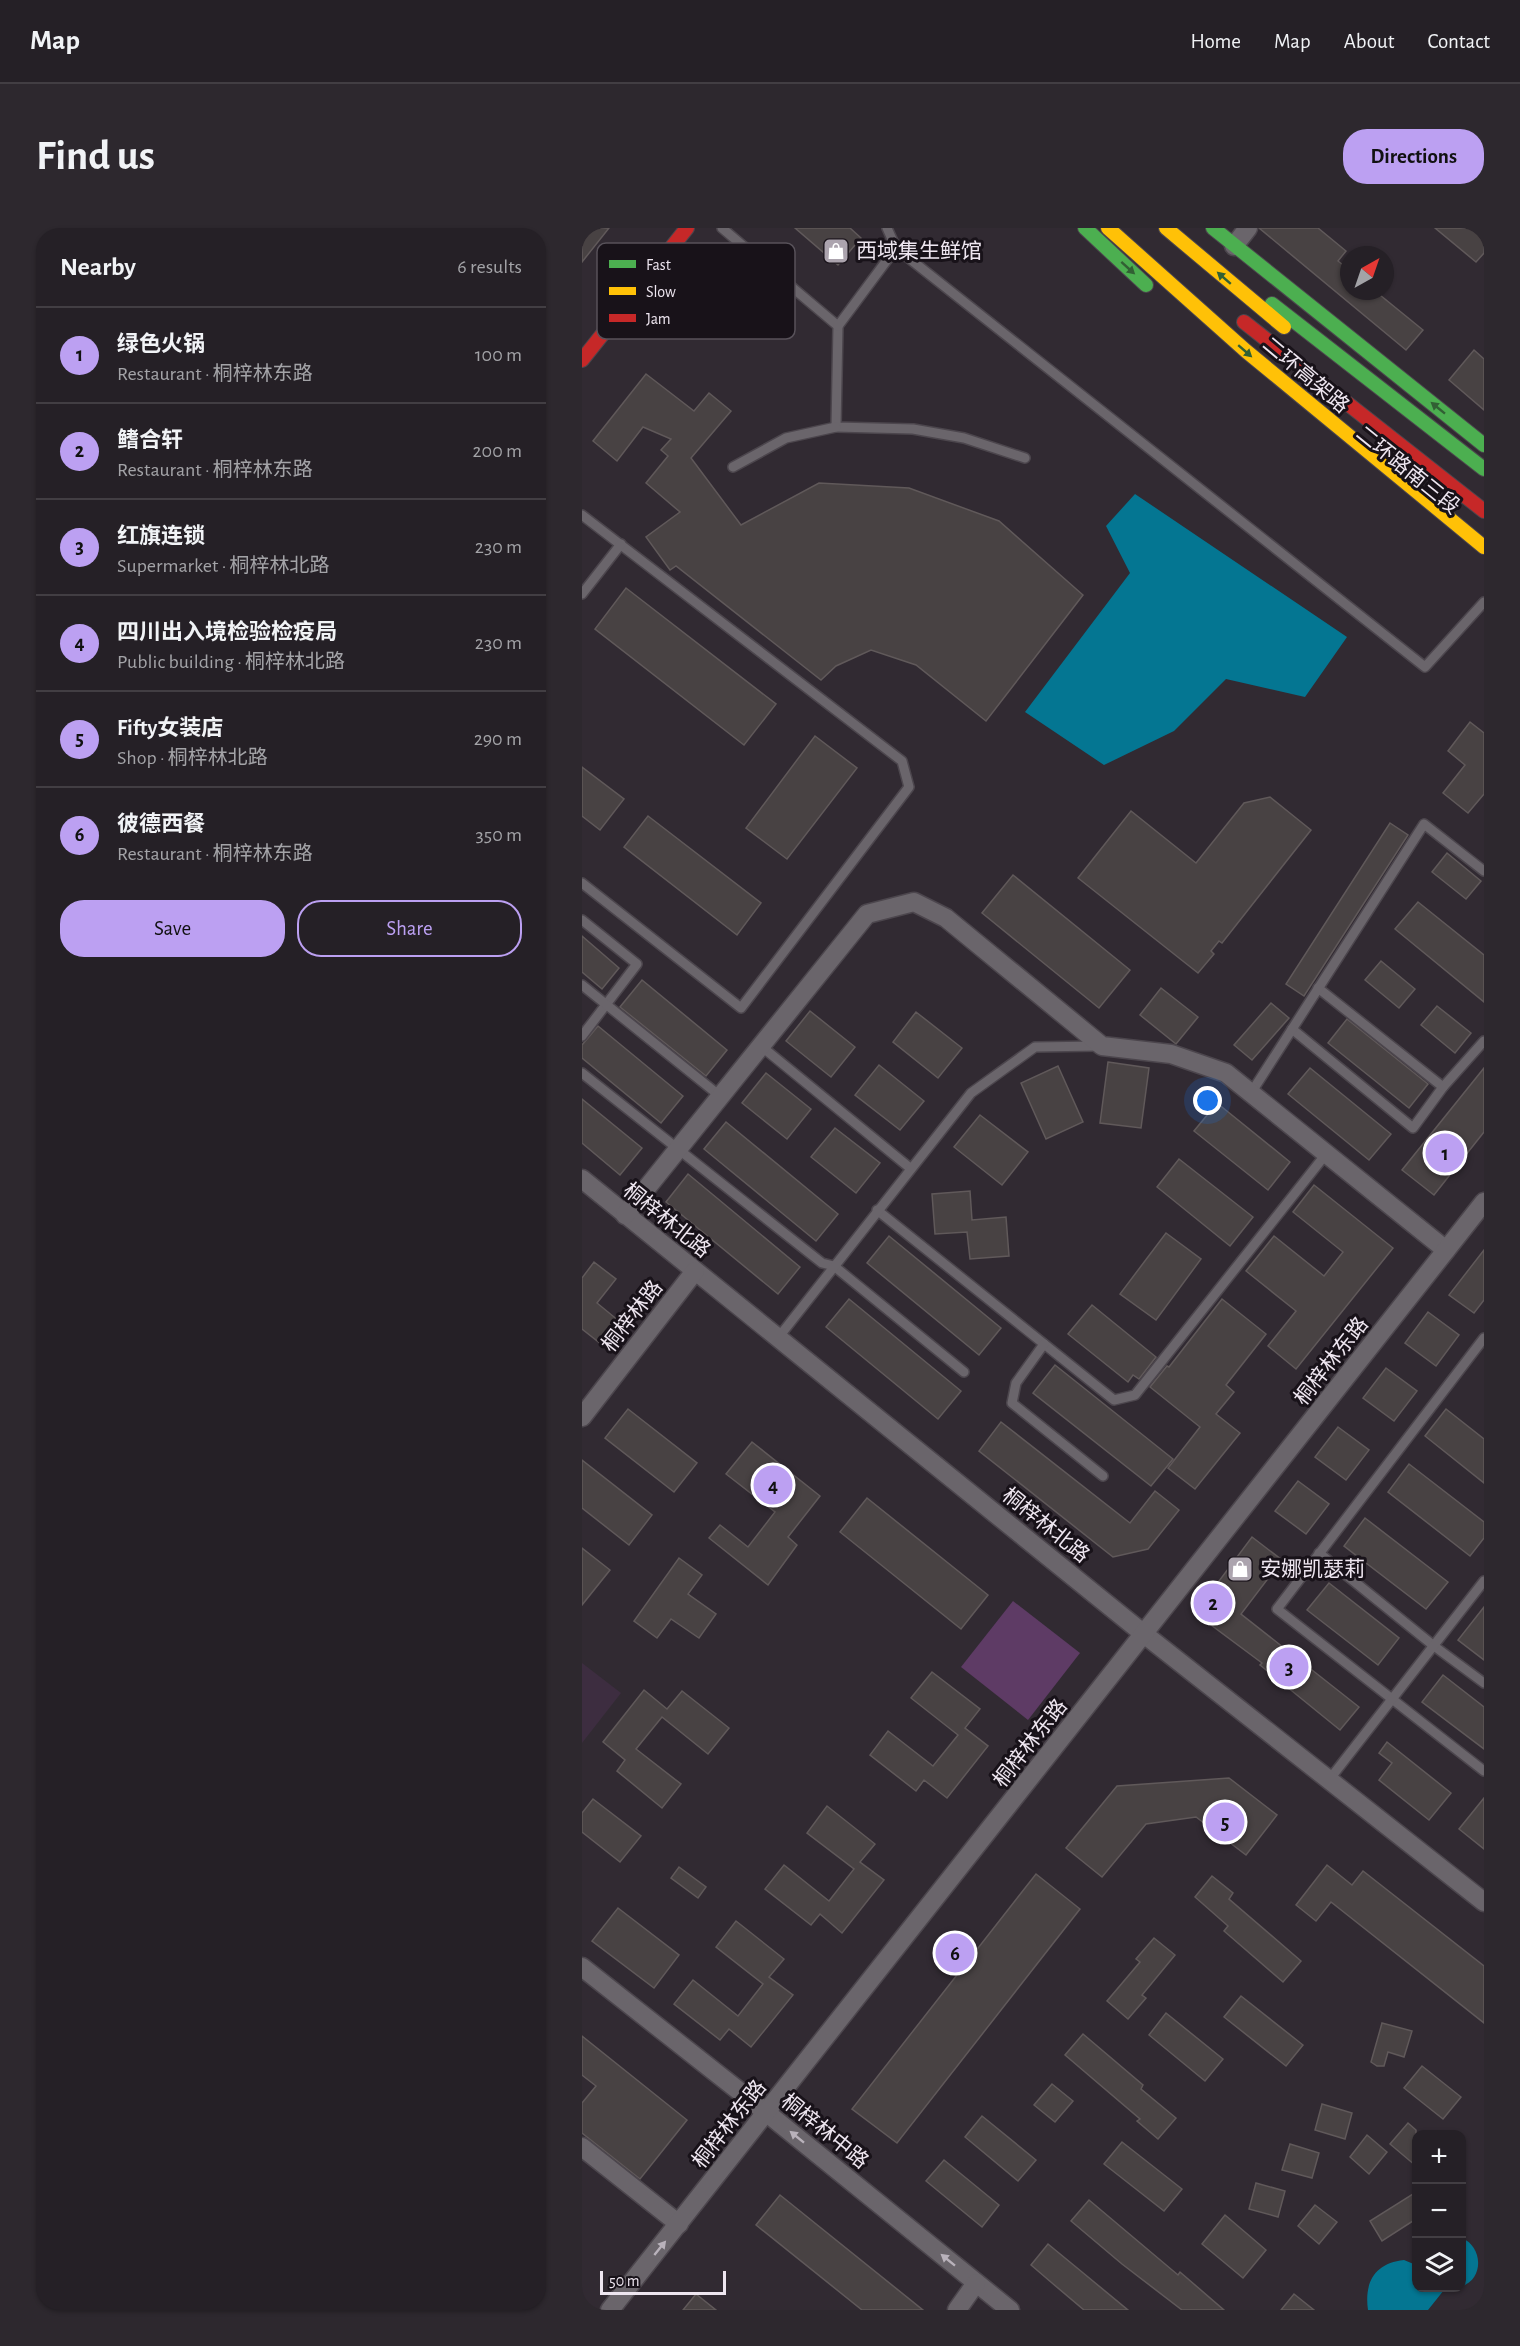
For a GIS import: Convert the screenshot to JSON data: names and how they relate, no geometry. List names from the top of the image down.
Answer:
{
  "streets": {
    "main road": ["二环高架路", "二环路南三段"],
    "street": [
      "桐梓林北路",
      "桐梓林路",
      "桐梓林东路",
      "桐梓林中路"
    ]
  },
  "crossings": [
    ["桐梓林北路", "桐梓林路"],
    ["桐梓林北路", "桐梓林东路"],
    ["桐梓林东路", "桐梓林中路"]
  ],
  "one_way": ["桐梓林中路"],
  "places": {
    "shop": ["西域集生鲜馆", "安娜凯瑟莉"]
  },
  "legend": ["Fast", "Slow", "Jam"],
  "scale_bar": "50 m",
  "north": "top right",
  "page": {
    "header": "Map",
    "nav": [
      "Home",
      "Map",
      "About",
      "Contact"
    ],
    "buttons": [
      "Directions",
      ["Save", "Share"]
    ],
    "title": "Find us",
    "heading": ["Nearby", "6 results"],
    "list": [
      {
        "mark": "1",
        "name": "绿色火锅",
        "note": "Restaurant · 桐梓林东路",
        "value": "100 m"
      },
      {
        "mark": "2",
        "name": "鳍合轩",
        "note": "Restaurant · 桐梓林东路",
        "value": "200 m"
      },
      {
        "mark": "3",
        "name": "红旗连锁",
        "note": "Supermarket · 桐梓林北路",
        "value": "230 m"
      },
      {
        "mark": "4",
        "name": "四川出入境检验检疫局",
        "note": "Public building · 桐梓林北路",
        "value": "230 m"
      },
      {
        "mark": "5",
        "name": "Fifty女装店",
        "note": "Shop · 桐梓林北路",
        "value": "290 m"
      },
      {
        "mark": "6",
        "name": "彼德西餐",
        "note": "Restaurant · 桐梓林东路",
        "value": "350 m"
      }
    ],
    "pins": [
      "1",
      "4",
      "2",
      "3",
      "5",
      "6"
    ],
    "map_buttons": ["+", "−"],
    "scale": "50 m"
  }
}
